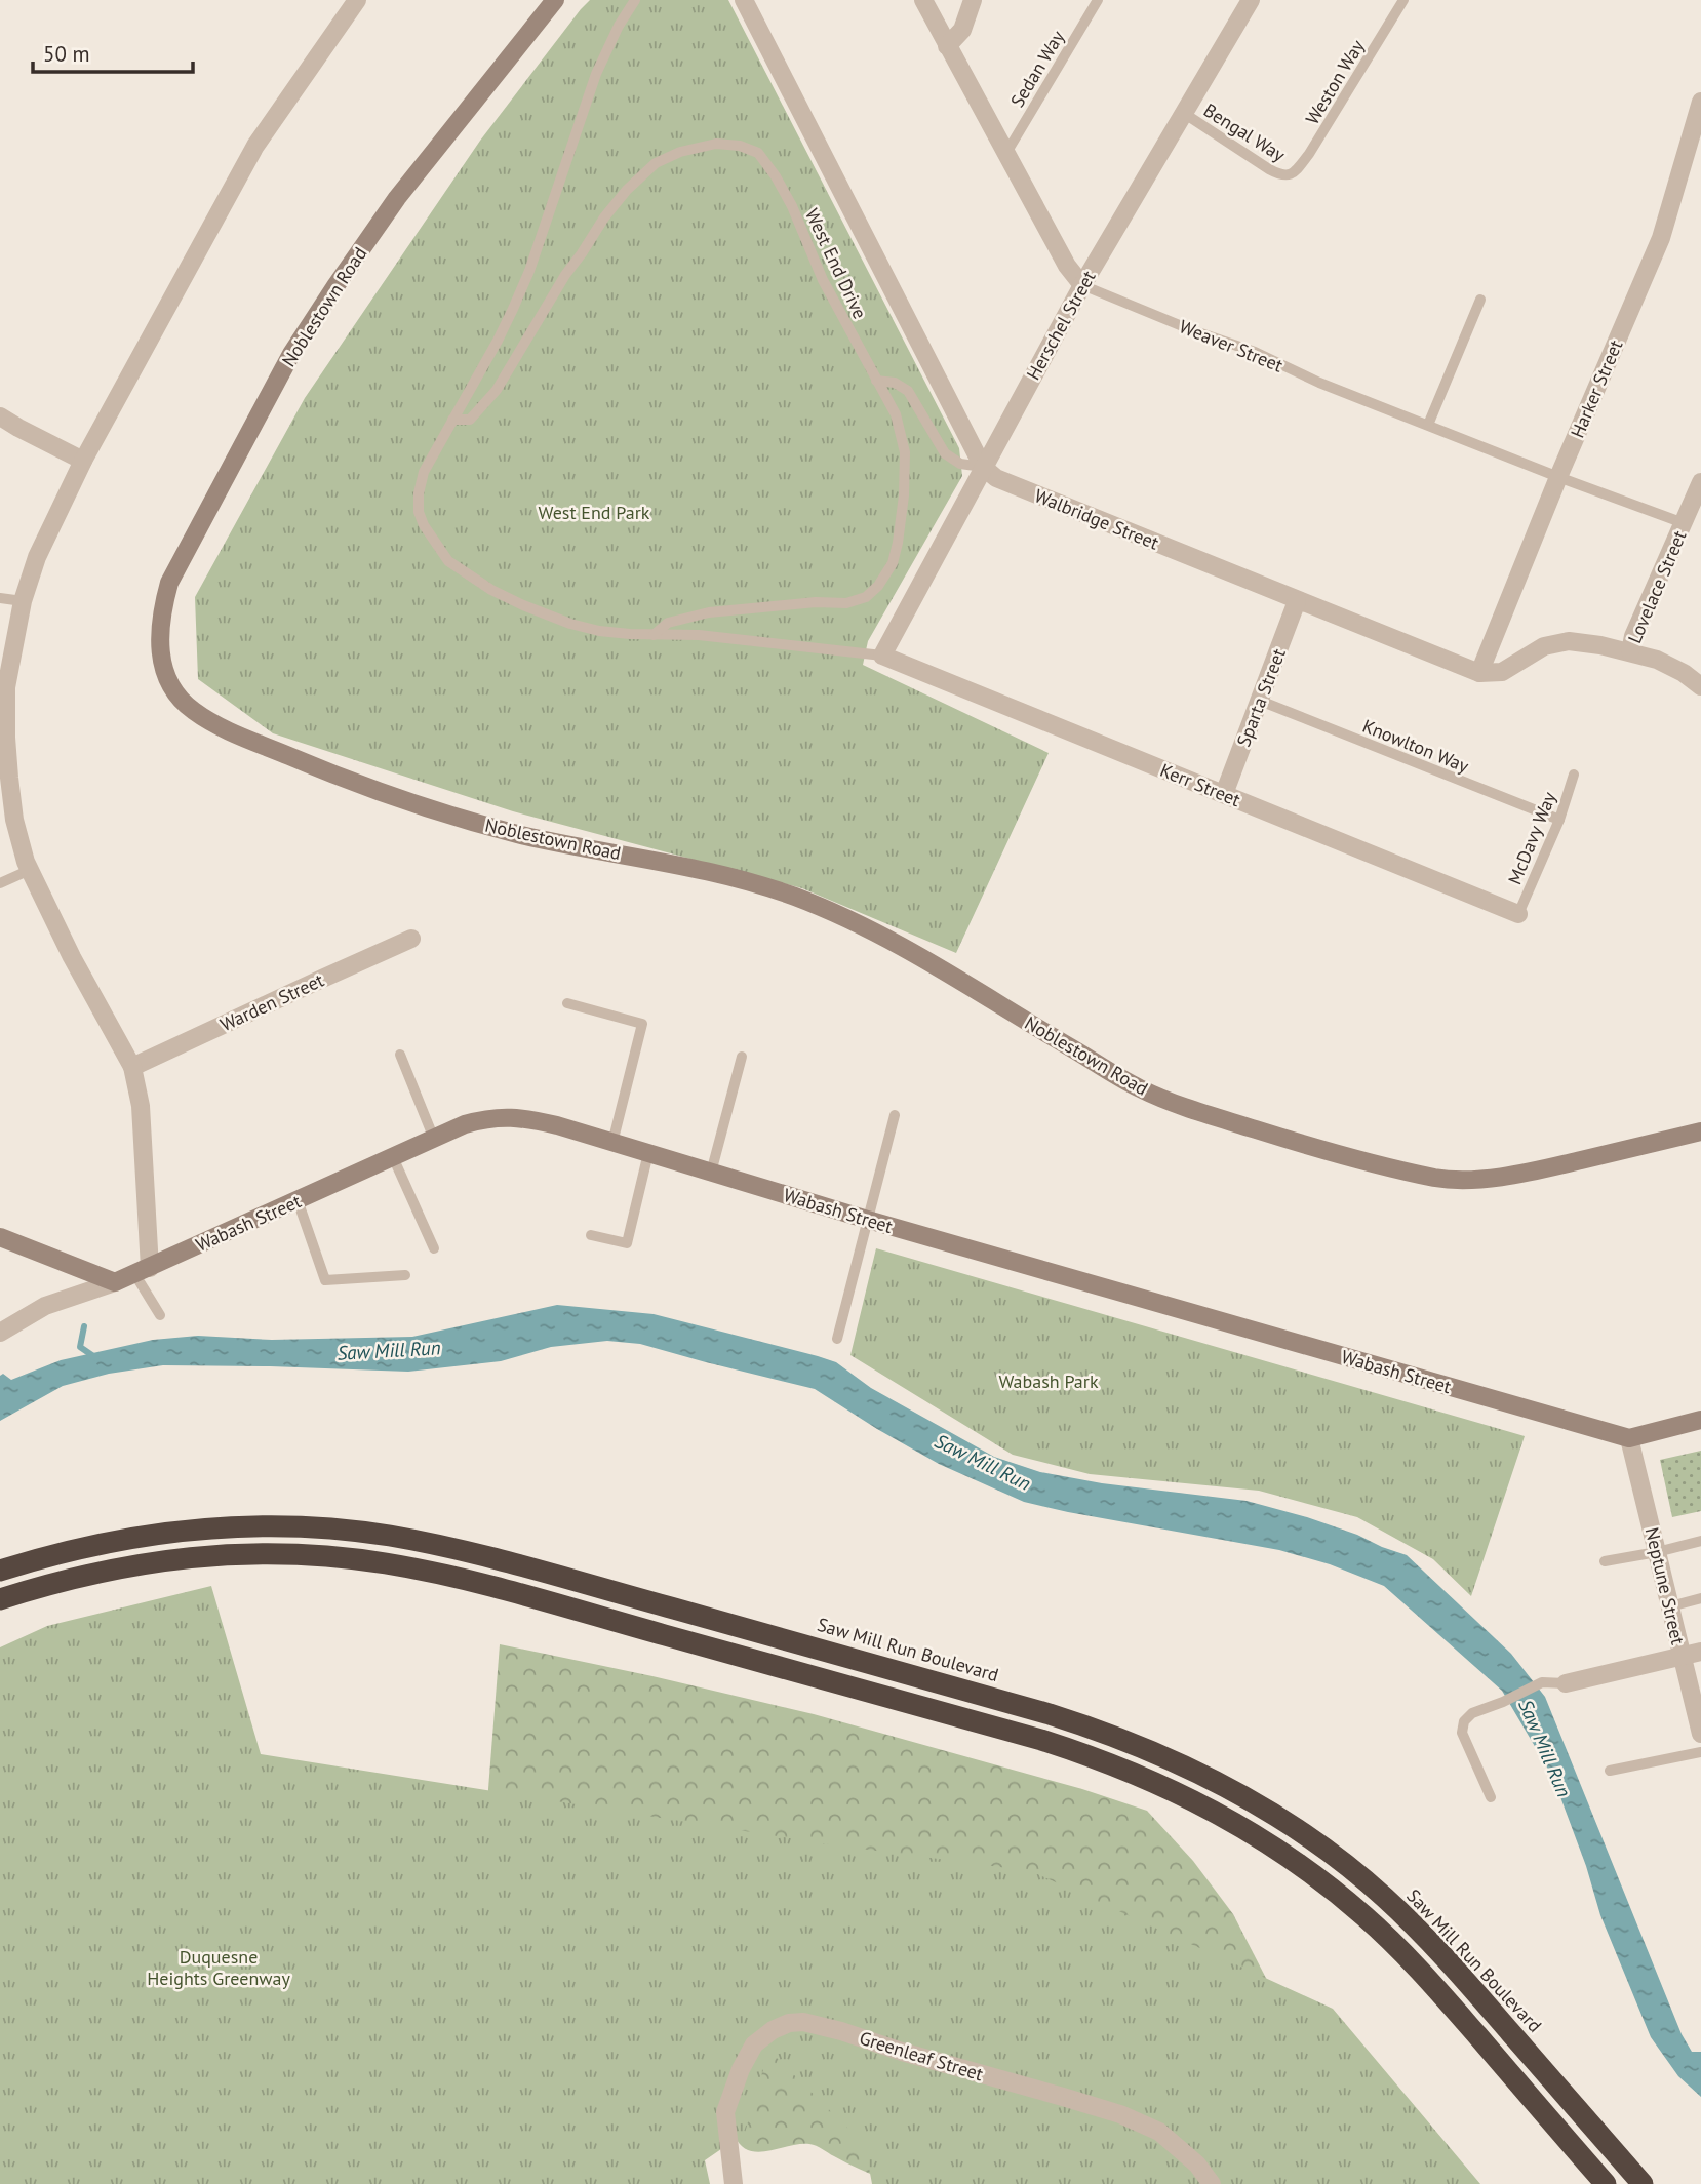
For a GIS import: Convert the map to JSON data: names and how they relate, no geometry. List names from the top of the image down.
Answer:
{
  "streets": {
    "highway": ["Saw Mill Run Boulevard"],
    "main road": ["Noblestown Road", "Wabash Street"],
    "street": [
      "Herschel Street",
      "Harker Street",
      "Walbridge Street",
      "Lovelace Street",
      "Sparta Street",
      "Kerr Street",
      "Warden Street",
      "Neptune Street",
      "Greenleaf Street"
    ],
    "lane": [
      "Sedan Way",
      "Weston Way",
      "Bengal Way",
      "West End Drive",
      "Weaver Street",
      "Knowlton Way",
      "McDavy Way"
    ]
  },
  "crossings": [
    ["Weston Way", "Bengal Way"],
    ["Bengal Way", "Herschel Street"],
    ["Herschel Street", "Weaver Street"],
    ["Herschel Street", "Walbridge Street"],
    ["Herschel Street", "Kerr Street"],
    ["Weaver Street", "Harker Street"],
    ["Weaver Street", "Lovelace Street"],
    ["Harker Street", "Walbridge Street"],
    ["Walbridge Street", "Sparta Street"],
    ["Sparta Street", "Knowlton Way"],
    ["Sparta Street", "Kerr Street"],
    ["Knowlton Way", "McDavy Way"],
    ["Kerr Street", "McDavy Way"],
    ["Wabash Street", "Neptune Street"]
  ],
  "water": ["Saw Mill Run"],
  "parks": ["West End Park", "Wabash Park", "Duquesne Heights Greenway"],
  "scale_bar": "50 m"
}
